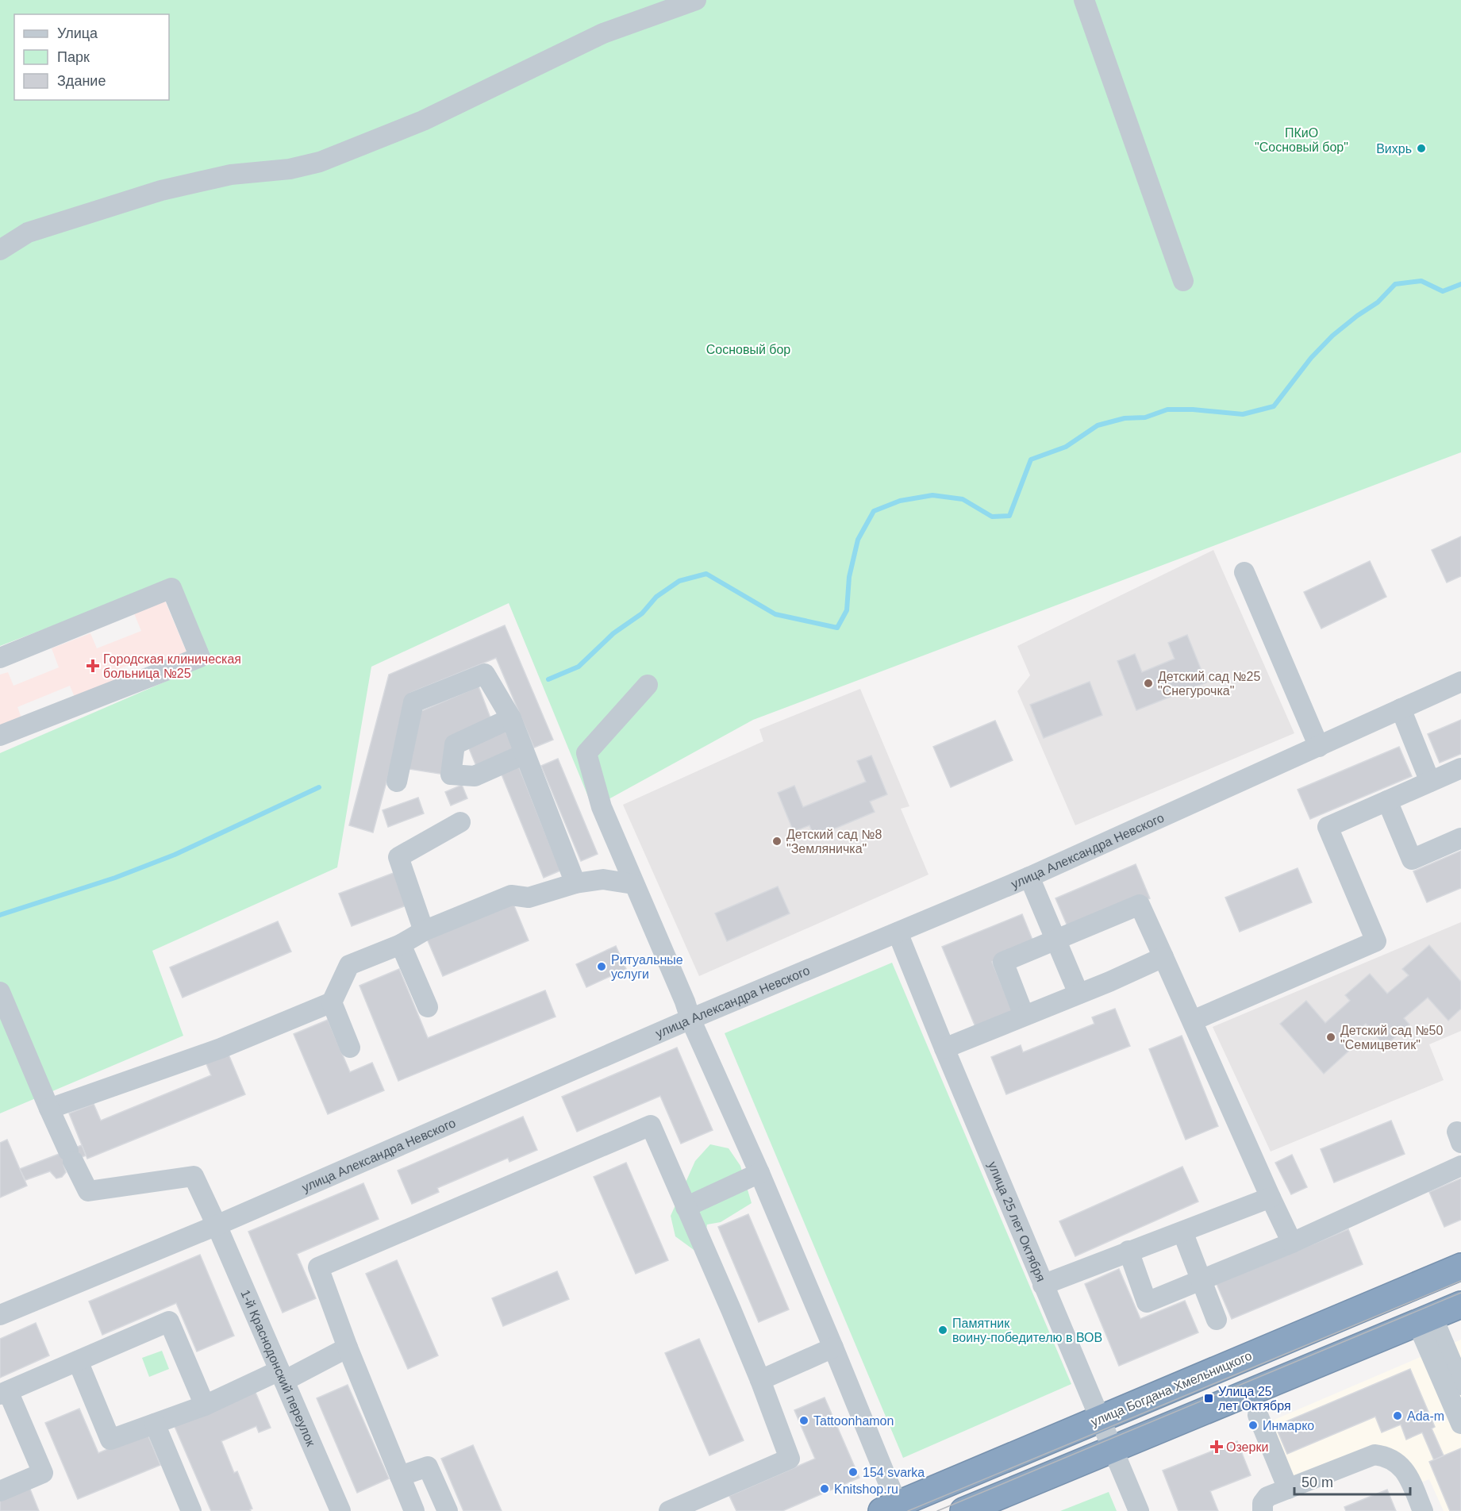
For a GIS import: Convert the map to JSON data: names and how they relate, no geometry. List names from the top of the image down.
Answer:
{
  "streets": {
    "highway": ["улица Богдана Хмельницкого"],
    "street": ["улица Александра Невского", "улица 25 лет Октября", "1-й Краснодонский переулок"]
  },
  "crossings": [
    ["улица Александра Невского", "улица 25 лет Октября"],
    ["улица Александра Невского", "1-й Краснодонский переулок"],
    ["улица 25 лет Октября", "улица Богдана Хмельницкого"]
  ],
  "parks": ["ПКиО \"Сосновый бор\"", "Сосновый бор"],
  "places": {
    "other": [
      "Вихрь",
      "Детский сад №25 \"Снегурочка\"",
      "Детский сад №8 \"Земляничка\"",
      "Ритуальные услуги",
      "Детский сад №50 \"Семицветик\"",
      "Памятник воину-победителю в ВОВ",
      "Ada-m",
      "Tattoonhamon",
      "Инмарко",
      "154 svarka",
      "Knitshop.ru"
    ],
    "health": ["Городская клиническая больница №25", "Озерки"],
    "transit": ["Улица 25 лет Октября"]
  },
  "legend": ["Улица", "Парк", "Здание"],
  "scale_bar": "50 m"
}
